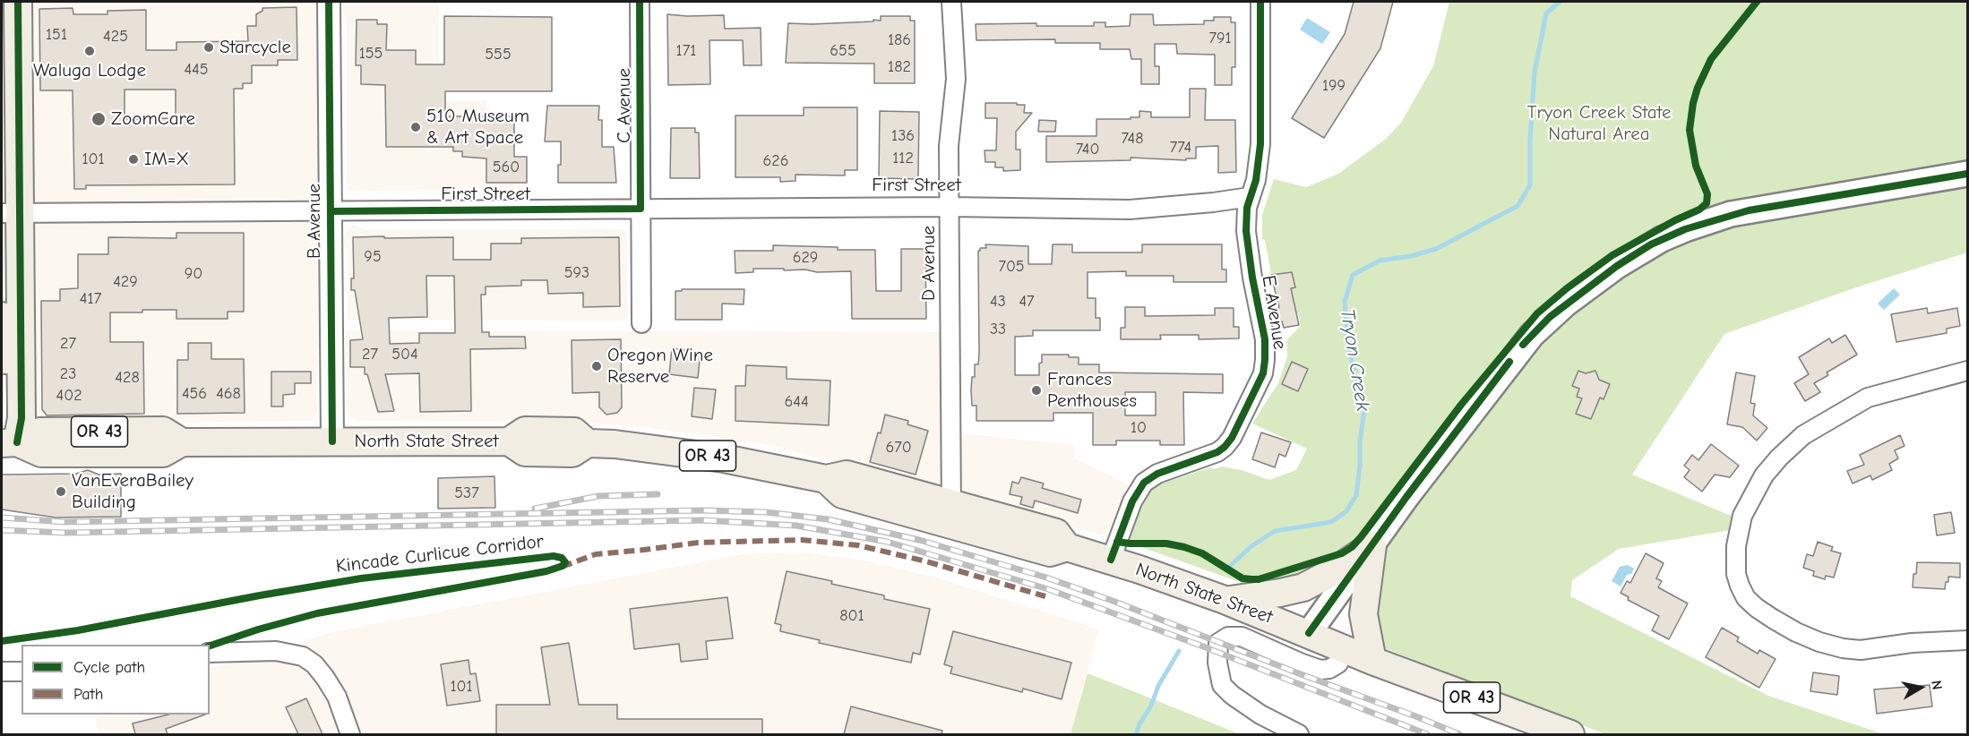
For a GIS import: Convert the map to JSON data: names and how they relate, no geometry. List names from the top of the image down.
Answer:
{
  "streets": {
    "main road": ["OR 43", "North State Street"],
    "street": [
      "C Avenue",
      "First Street",
      "B Avenue",
      "D Avenue",
      "E Avenue"
    ],
    "cycle path": ["Kincade Curlicue Corridor"]
  },
  "crossings": [
    ["C Avenue", "First Street"],
    ["First Street", "B Avenue"],
    ["First Street", "D Avenue"],
    ["First Street", "E Avenue"],
    ["B Avenue", "North State Street"],
    ["D Avenue", "North State Street"],
    ["E Avenue", "North State Street"],
    ["OR 43", "North State Street"]
  ],
  "water": ["Tryon Creek"],
  "parks": ["Tryon Creek State Natural Area"],
  "places": [
    "Starcycle",
    "Waluga Lodge",
    "ZoomCare",
    "510 Museum & Art Space",
    "IM=X",
    "Oregon Wine Reserve",
    "Frances Penthouses",
    "VanEveraBailey Building"
  ],
  "house_numbers": [
    "151",
    "425",
    "791",
    "186",
    "171",
    "655",
    "155",
    "555",
    "182",
    "445",
    "199",
    "136",
    "748",
    "774",
    "740",
    "112",
    "101",
    "626",
    "560",
    "95",
    "629",
    "705",
    "593",
    "90",
    "429",
    "417",
    "43",
    "47",
    "33",
    "27",
    "27",
    "504",
    "23",
    "428",
    "456",
    "468",
    "402",
    "644",
    "10",
    "670",
    "537",
    "801",
    "101"
  ],
  "legend": ["Cycle path", "Path"],
  "north": "right"
}
